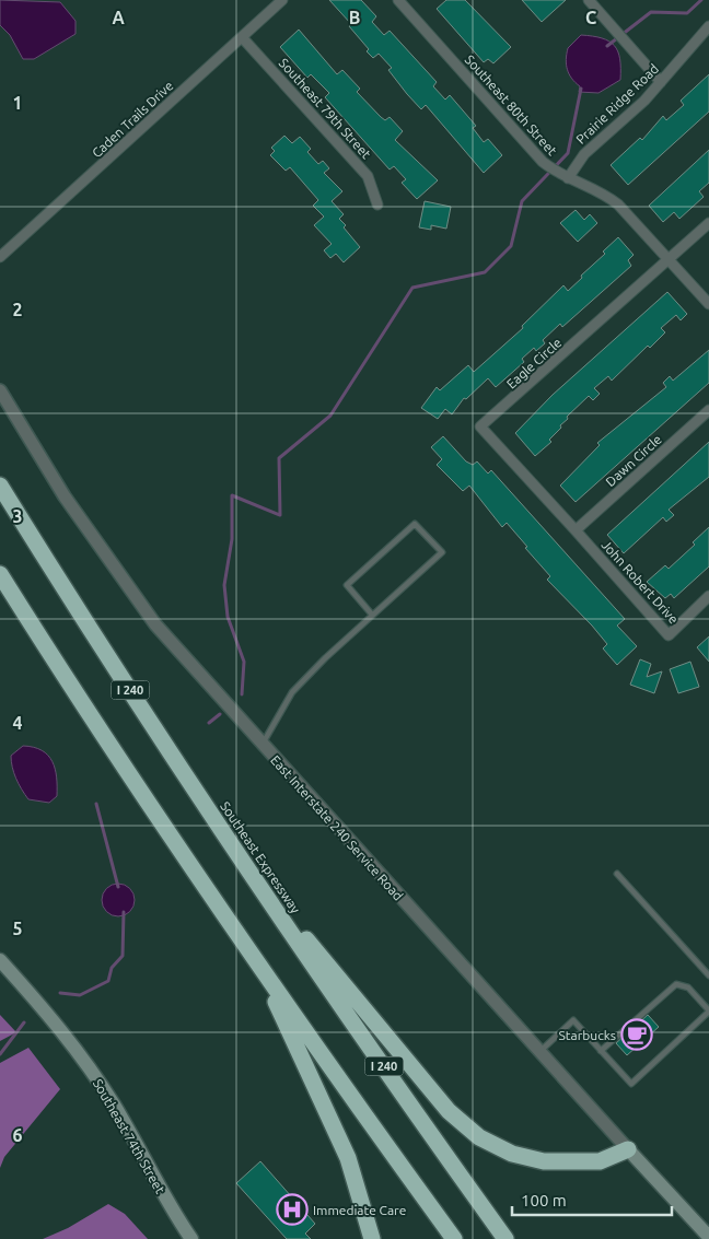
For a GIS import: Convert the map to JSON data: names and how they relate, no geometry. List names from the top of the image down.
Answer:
{
  "streets": {
    "highway": ["I 240", "Southeast Expressway"],
    "main road": ["East Interstate 240 Service Road", "Southeast 74th Street"],
    "street": [
      "Prairie Ridge Road",
      "Southeast 80th Street",
      "Southeast 79th Street",
      "Caden Trails Drive",
      "Eagle Circle",
      "Dawn Circle",
      "John Robert Drive"
    ]
  },
  "crossings": [
    ["Prairie Ridge Road", "Southeast 80th Street"],
    ["Southeast 80th Street", "Eagle Circle"],
    ["Southeast 79th Street", "Caden Trails Drive"],
    ["Eagle Circle", "Dawn Circle"],
    ["Eagle Circle", "John Robert Drive"],
    ["Dawn Circle", "John Robert Drive"]
  ],
  "places": {
    "cafe": ["Starbucks"],
    "hospital": ["Immediate Care"]
  },
  "scale_bar": "100 m",
  "grid": {
    "columns": ["A", "B", "C"],
    "rows": [
      "1",
      "2",
      "3",
      "4",
      "5",
      "6"
    ]
  }
}
